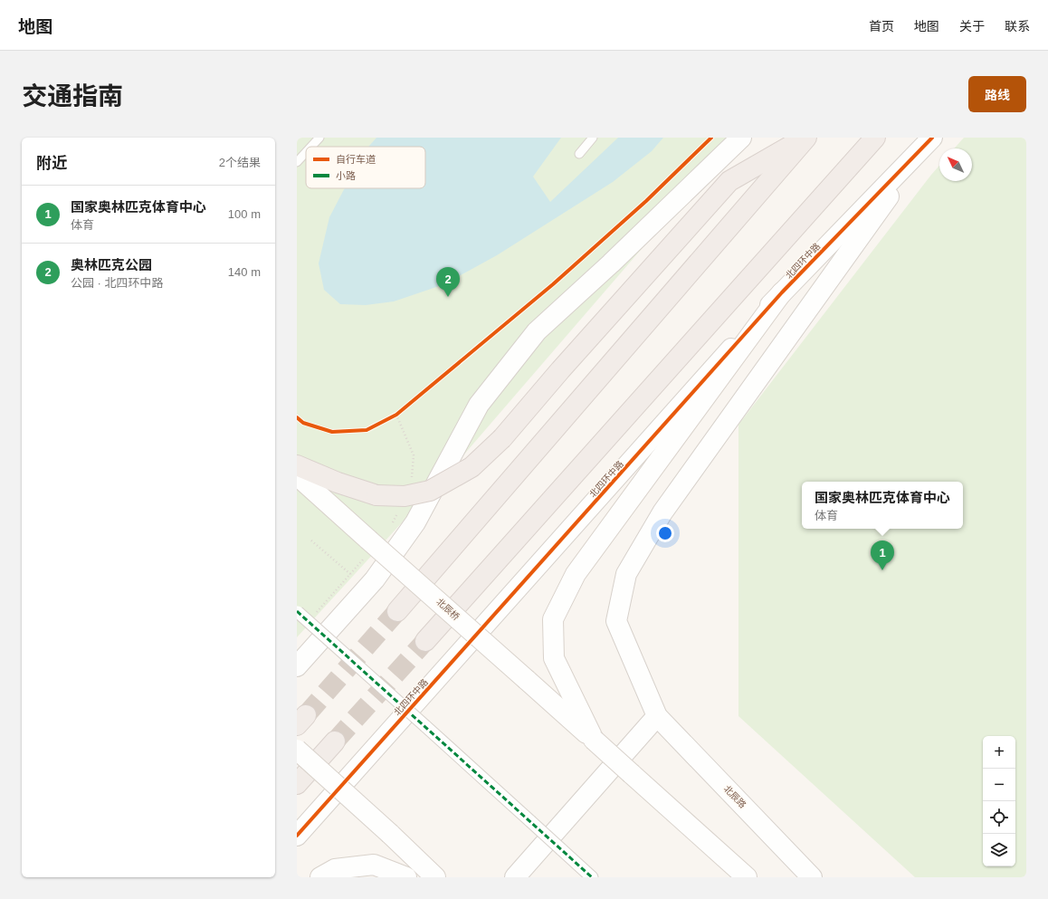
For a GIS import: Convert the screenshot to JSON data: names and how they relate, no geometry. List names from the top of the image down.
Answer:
{
  "streets": {
    "street": ["北四环中路", "北辰桥", "北辰路"]
  },
  "legend": ["自行车道", "小路"],
  "north": "top left",
  "page": {
    "header": "地图",
    "nav": [
      "首页",
      "地图",
      "关于",
      "联系"
    ],
    "title": "交通指南",
    "buttons": "路线",
    "heading": ["附近", "2个结果"],
    "list": [
      {
        "mark": "1",
        "name": "国家奥林匹克体育中心",
        "note": "体育",
        "value": "100 m"
      },
      {
        "mark": "2",
        "name": "奥林匹克公园",
        "note": "公园 · 北四环中路",
        "value": "140 m"
      }
    ],
    "pins": ["2", "1"],
    "popup": ["国家奥林匹克体育中心", "体育"],
    "map_buttons": ["+", "−"]
  }
}
